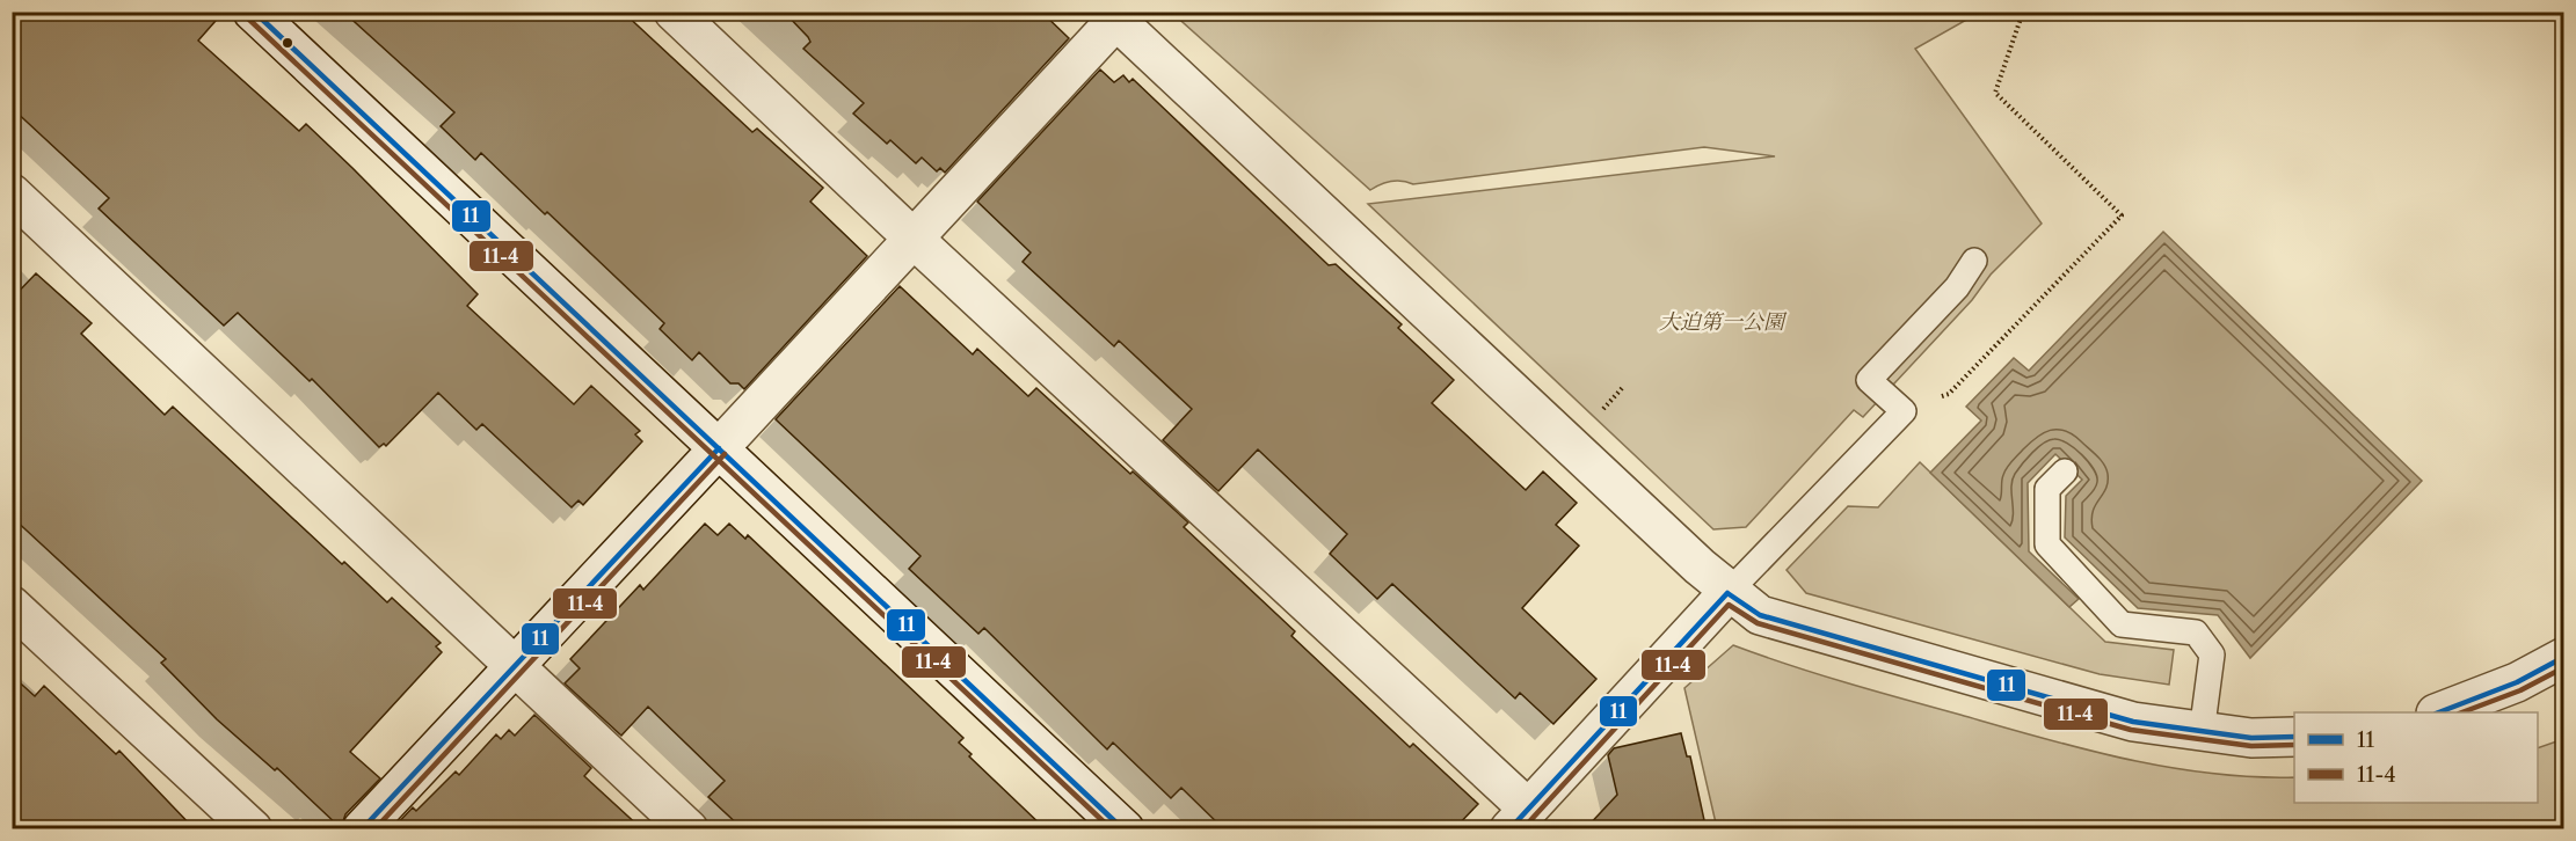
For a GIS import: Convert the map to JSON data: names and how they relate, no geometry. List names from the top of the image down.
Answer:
{
  "parks": ["大迫第一公園"],
  "lines": ["transit line 11", "transit line 11-4"],
  "legend": ["11", "11-4"]
}
